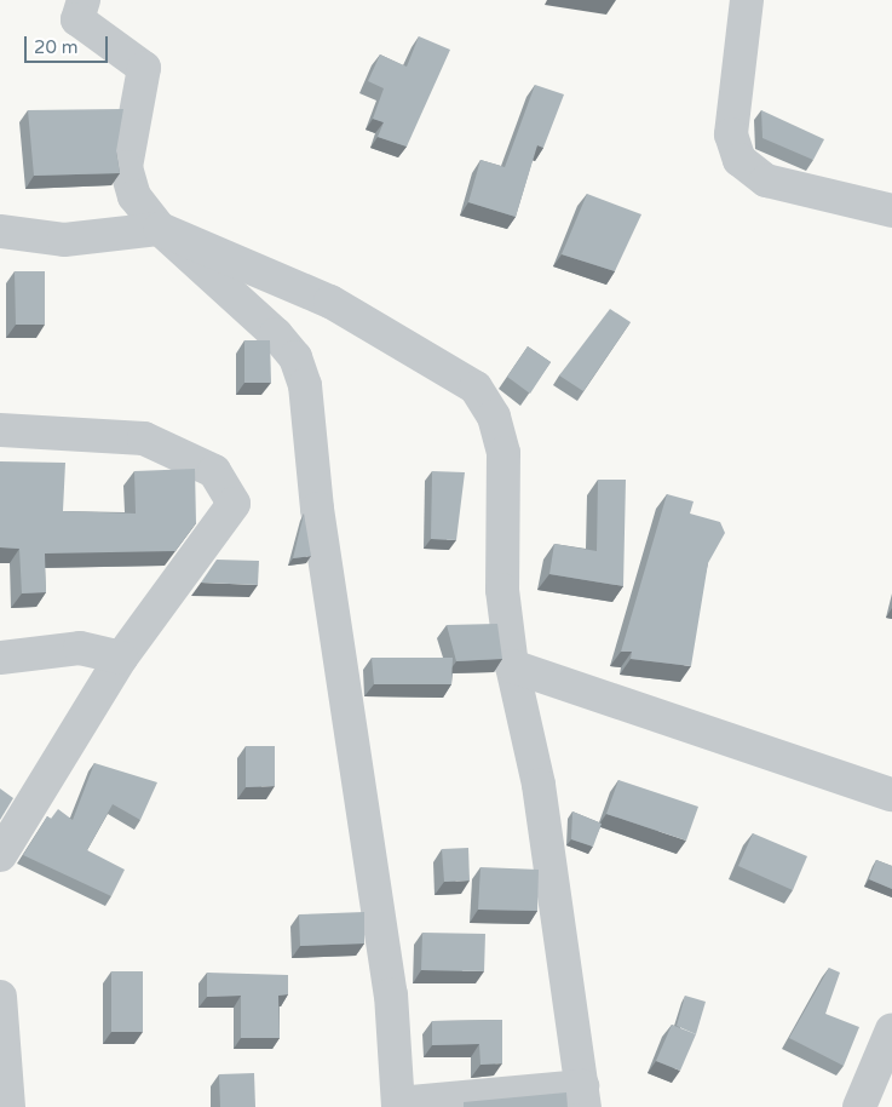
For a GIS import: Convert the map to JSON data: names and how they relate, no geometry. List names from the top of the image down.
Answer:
{
  "scale_bar": "20 m"
}
